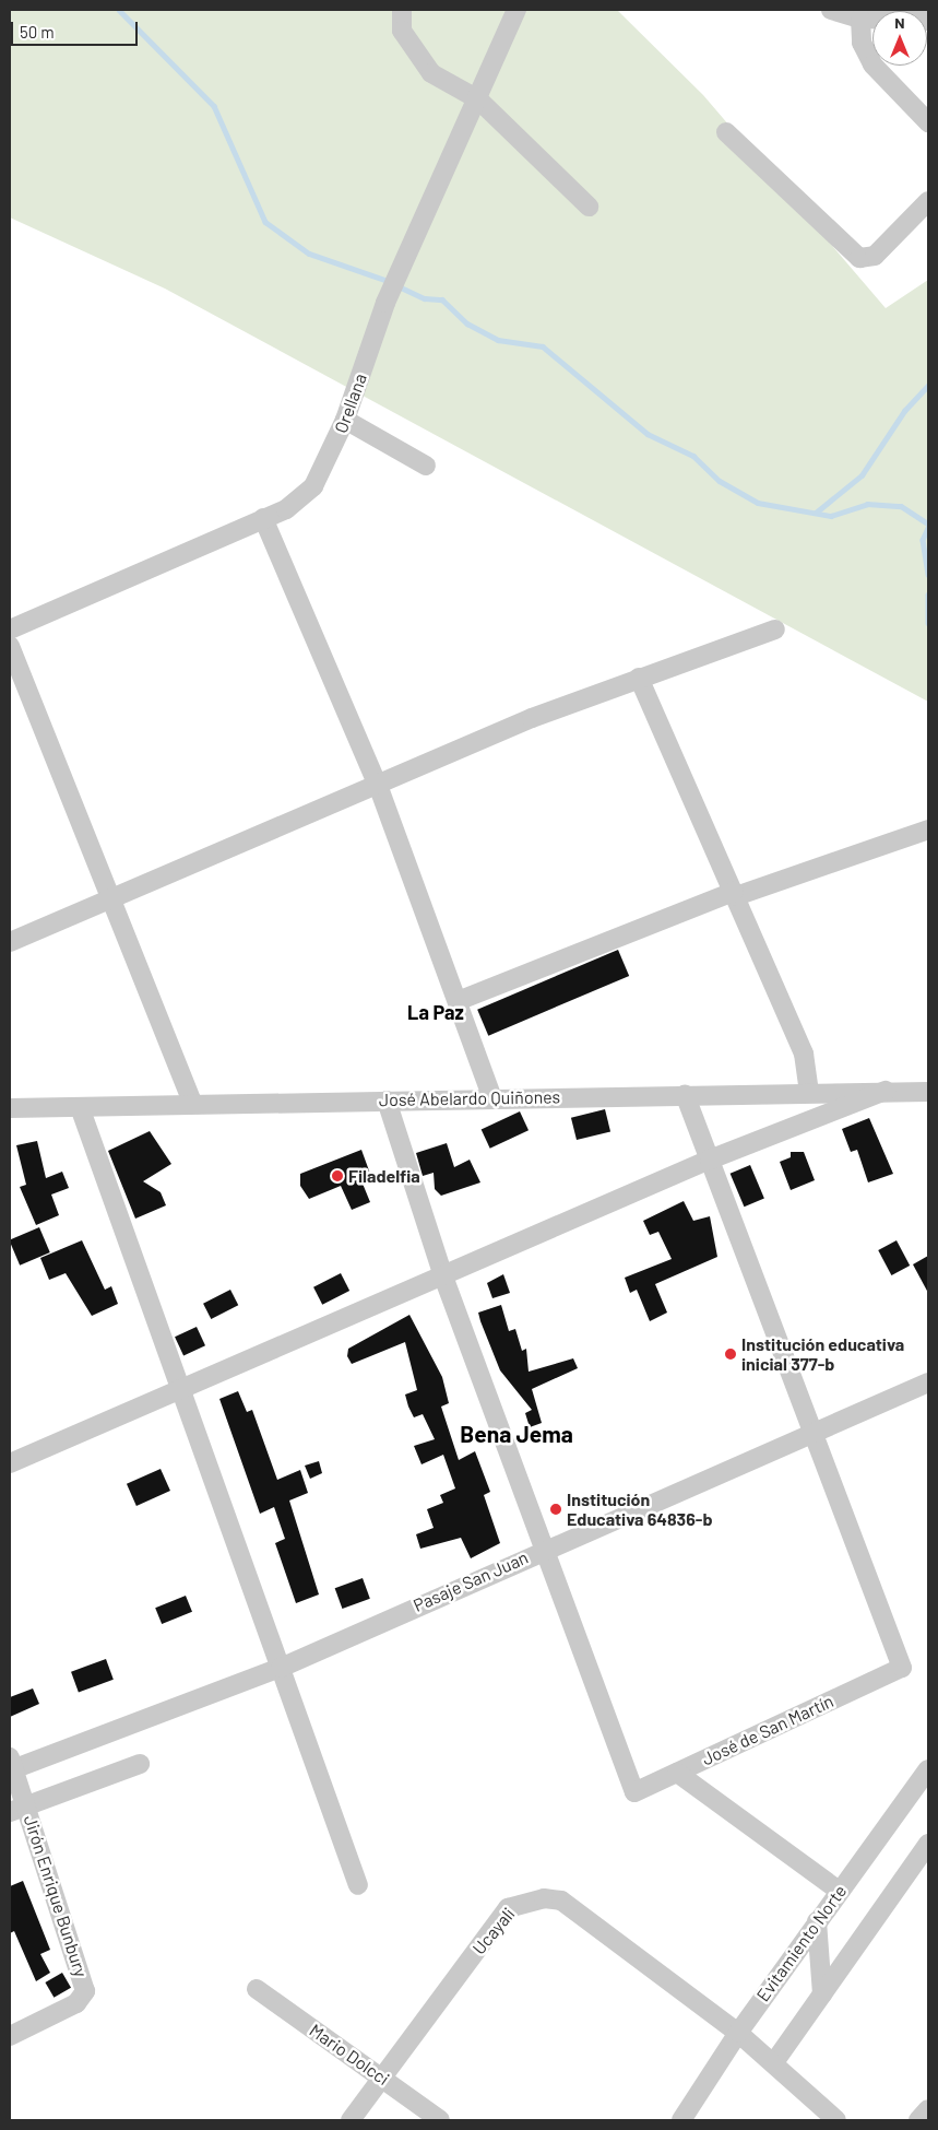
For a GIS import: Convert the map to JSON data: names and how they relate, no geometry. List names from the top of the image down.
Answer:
{
  "streets": {
    "street": [
      "Orellana",
      "José Abelardo Quiñones",
      "Pasaje San Juan",
      "José de San Martín",
      "Jirón Enrique Bunbury",
      "Ucayali",
      "Evitamiento Norte",
      "Mario Dolcci"
    ]
  },
  "crossings": [
    ["Pasaje San Juan", "José de San Martín"],
    ["Pasaje San Juan", "Jirón Enrique Bunbury"],
    ["Ucayali", "Evitamiento Norte"],
    ["Ucayali", "Mario Dolcci"]
  ],
  "districts": ["La Paz", "Bena Jema"],
  "places": ["Filadelfia", "Institución educativa inicial 377-b", "Institución Educativa 64836-b"],
  "scale_bar": "50 m",
  "north": "top"
}
